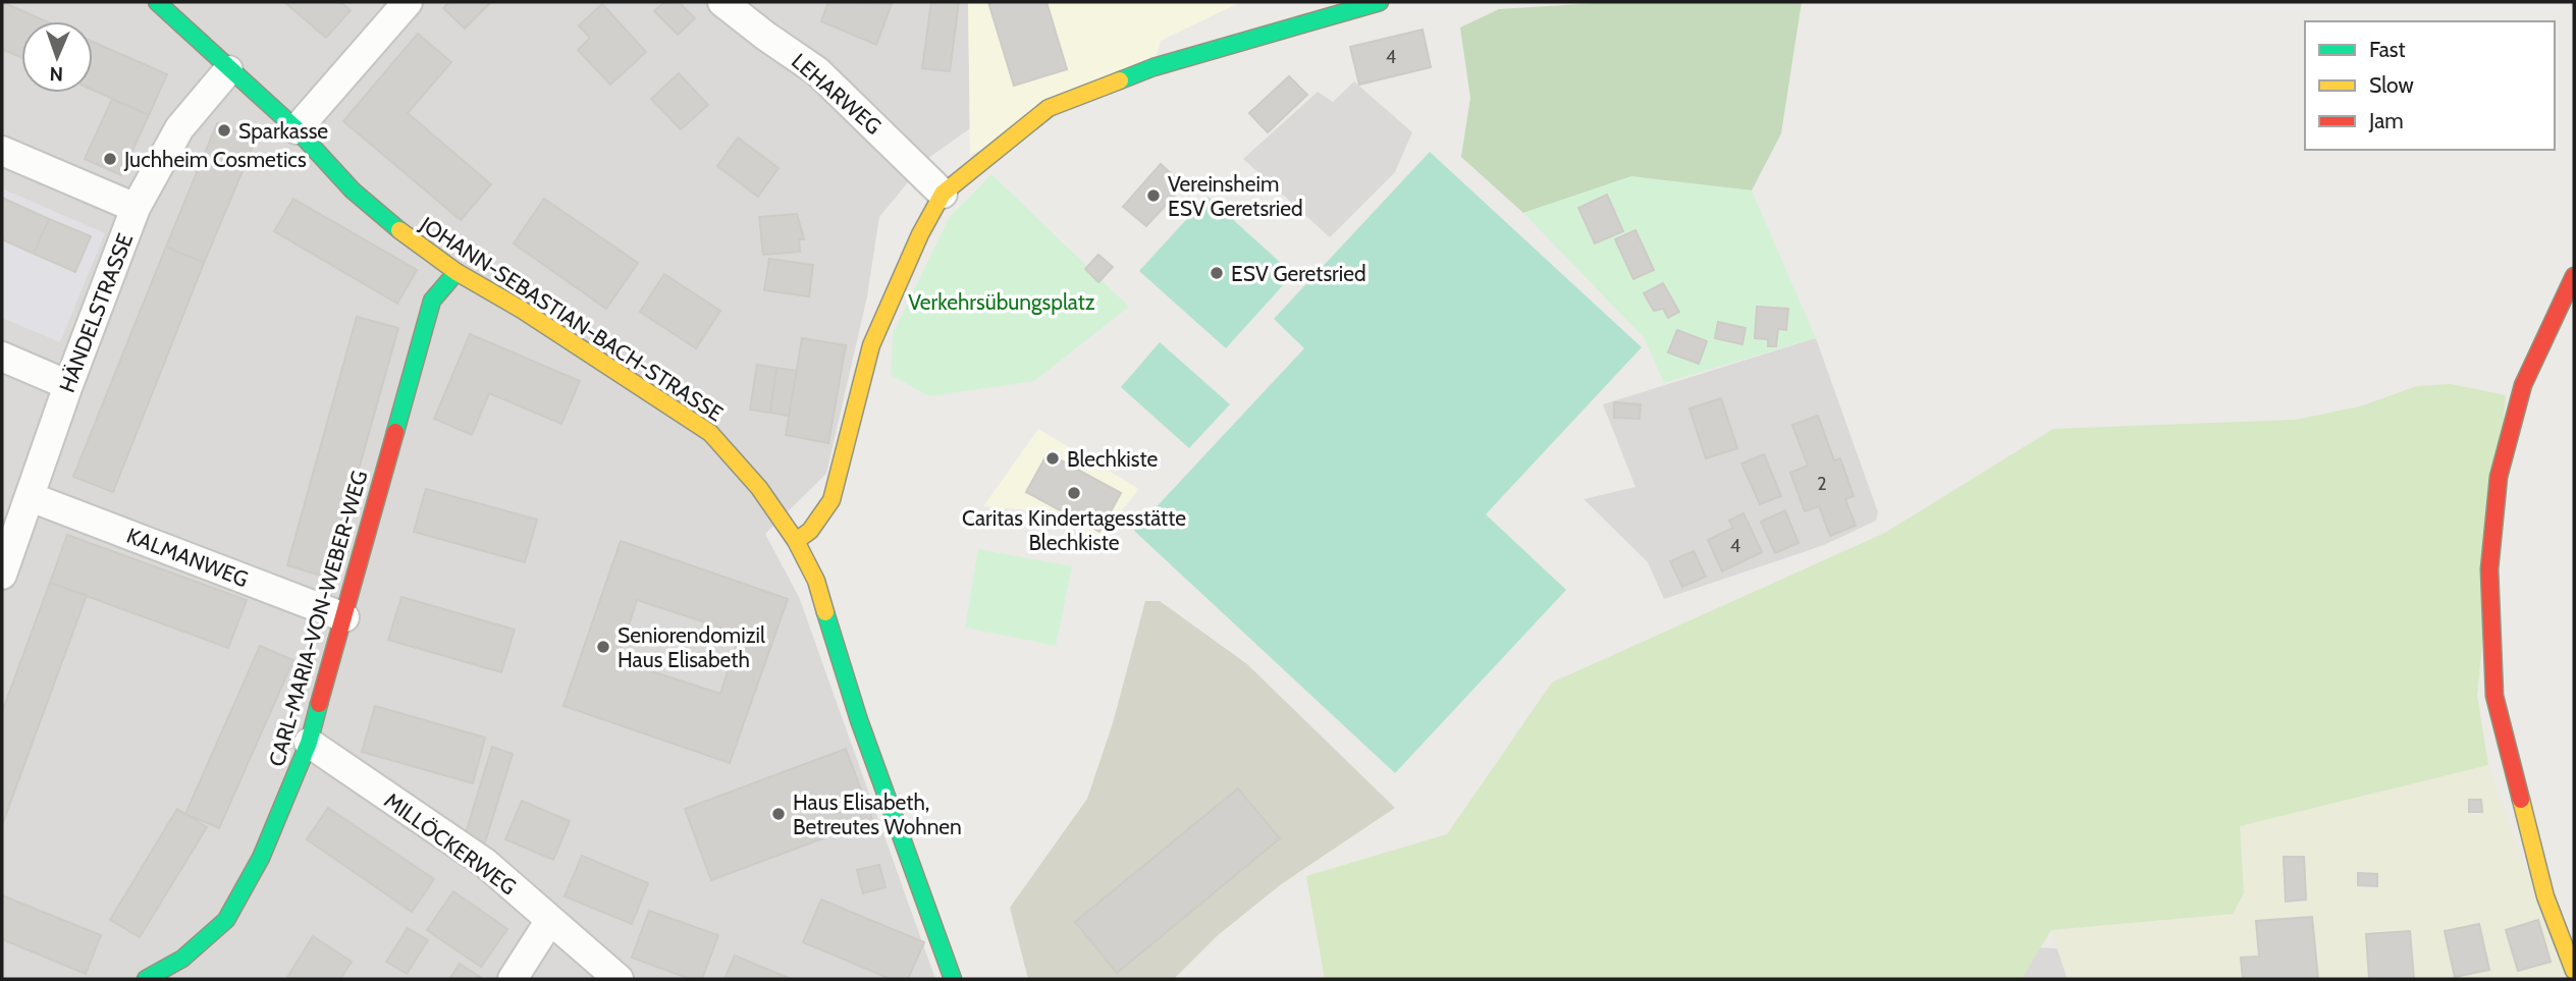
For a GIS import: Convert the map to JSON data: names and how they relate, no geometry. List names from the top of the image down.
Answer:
{
  "streets": {
    "street": [
      "LEHARWEG",
      "HÄNDELSTRASSE",
      "JOHANN-SEBASTIAN-BACH-STRASSE",
      "KALMANWEG",
      "CARL-MARIA-VON-WEBER-WEG",
      "MILLÖCKERWEG"
    ]
  },
  "crossings": [
    ["HÄNDELSTRASSE", "JOHANN-SEBASTIAN-BACH-STRASSE"],
    ["HÄNDELSTRASSE", "KALMANWEG"],
    ["JOHANN-SEBASTIAN-BACH-STRASSE", "CARL-MARIA-VON-WEBER-WEG"],
    ["KALMANWEG", "CARL-MARIA-VON-WEBER-WEG"],
    ["CARL-MARIA-VON-WEBER-WEG", "MILLÖCKERWEG"]
  ],
  "parks": ["Verkehrsübungsplatz"],
  "places": [
    "Sparkasse",
    "Juchheim Cosmetics",
    "Vereinsheim ESV Geretsried",
    "ESV Geretsried",
    "Blechkiste",
    "Caritas Kindertagesstätte Blechkiste",
    "Seniorendomizil Haus Elisabeth",
    "Haus Elisabeth, Betreutes Wohnen"
  ],
  "house_numbers": ["4", "2", "4"],
  "legend": ["Fast", "Slow", "Jam"],
  "north": "bottom"
}
